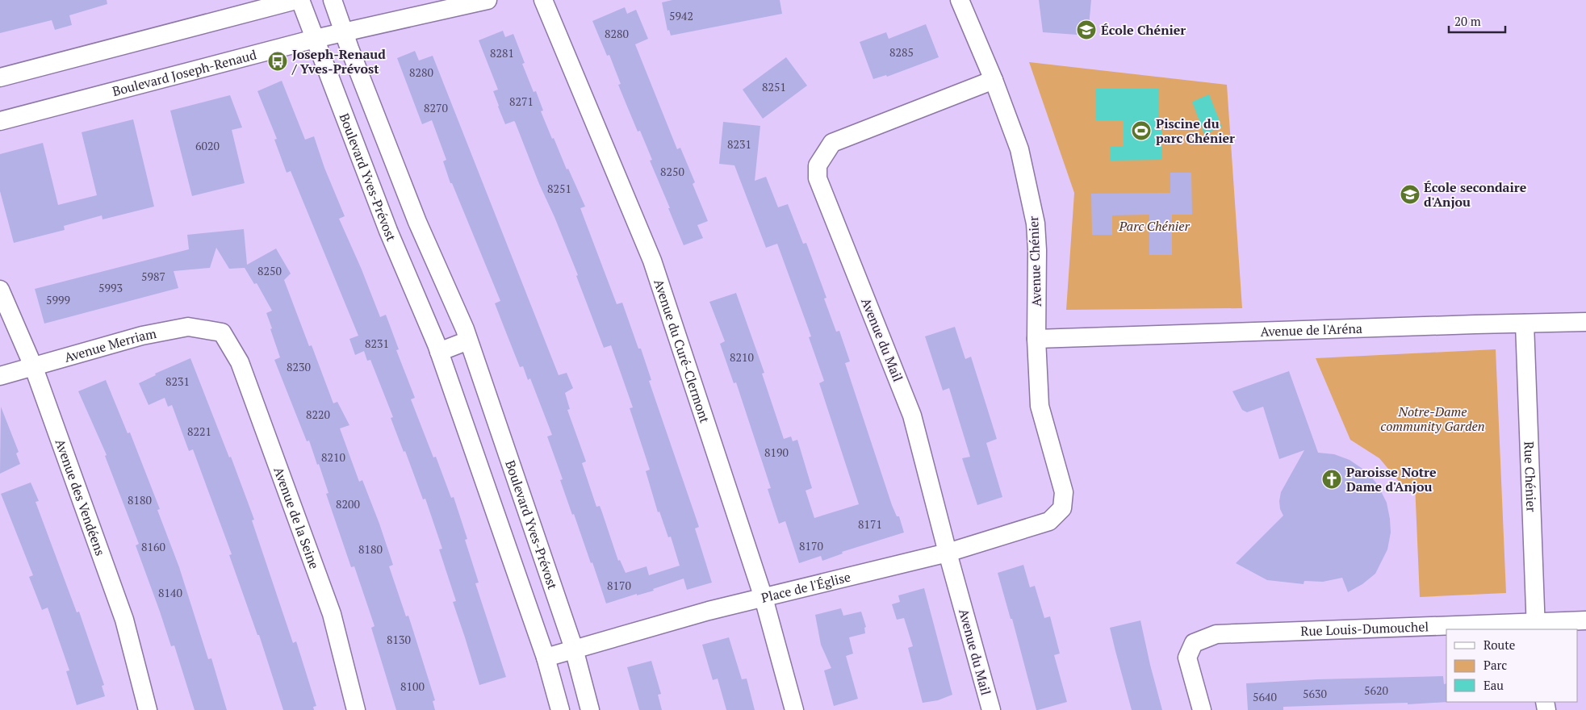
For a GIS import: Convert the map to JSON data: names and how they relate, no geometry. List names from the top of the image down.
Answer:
{
  "streets": {
    "street": [
      "Boulevard Joseph-Renaud",
      "Boulevard Yves-Prévost",
      "Avenue Chénier",
      "Avenue de l'Aréna",
      "Avenue du Mail",
      "Avenue Merriam",
      "Avenue du Curé-Clermont",
      "Rue Chénier",
      "Avenue des Vendéens",
      "Avenue de la Seine",
      "Place de l'Église",
      "Rue Louis-Dumouchel"
    ]
  },
  "crossings": [
    ["Boulevard Joseph-Renaud", "Boulevard Yves-Prévost"],
    ["Boulevard Yves-Prévost", "Place de l'Église"],
    ["Avenue Chénier", "Avenue de l'Aréna"],
    ["Avenue Chénier", "Avenue du Mail"],
    ["Avenue Chénier", "Place de l'Église"],
    ["Avenue de l'Aréna", "Rue Chénier"],
    ["Avenue du Mail", "Place de l'Église"],
    ["Avenue Merriam", "Avenue des Vendéens"],
    ["Avenue Merriam", "Avenue de la Seine"],
    ["Avenue du Curé-Clermont", "Place de l'Église"],
    ["Rue Chénier", "Rue Louis-Dumouchel"]
  ],
  "parks": ["Parc Chénier", "Notre-Dame community Garden"],
  "places": {
    "school or university": ["École Chénier", "École secondaire d'Anjou"],
    "bus stop": ["Joseph-Renaud / Yves-Prévost"],
    "sports": ["Piscine du parc Chénier"],
    "church": ["Paroisse Notre Dame d'Anjou"]
  },
  "house_numbers": [
    "5942",
    "8280",
    "8285",
    "8281",
    "8280",
    "8251",
    "8271",
    "8270",
    "8231",
    "6020",
    "8250",
    "8251",
    "8250",
    "5987",
    "5993",
    "5999",
    "8231",
    "8210",
    "8230",
    "8231",
    "8220",
    "8221",
    "8190",
    "8210",
    "8180",
    "8200",
    "8171",
    "8170",
    "8160",
    "8180",
    "8170",
    "8140",
    "8130",
    "8100",
    "5620",
    "5630",
    "5640"
  ],
  "legend": ["Route", "Parc", "Eau"],
  "scale_bar": "20 m"
}
